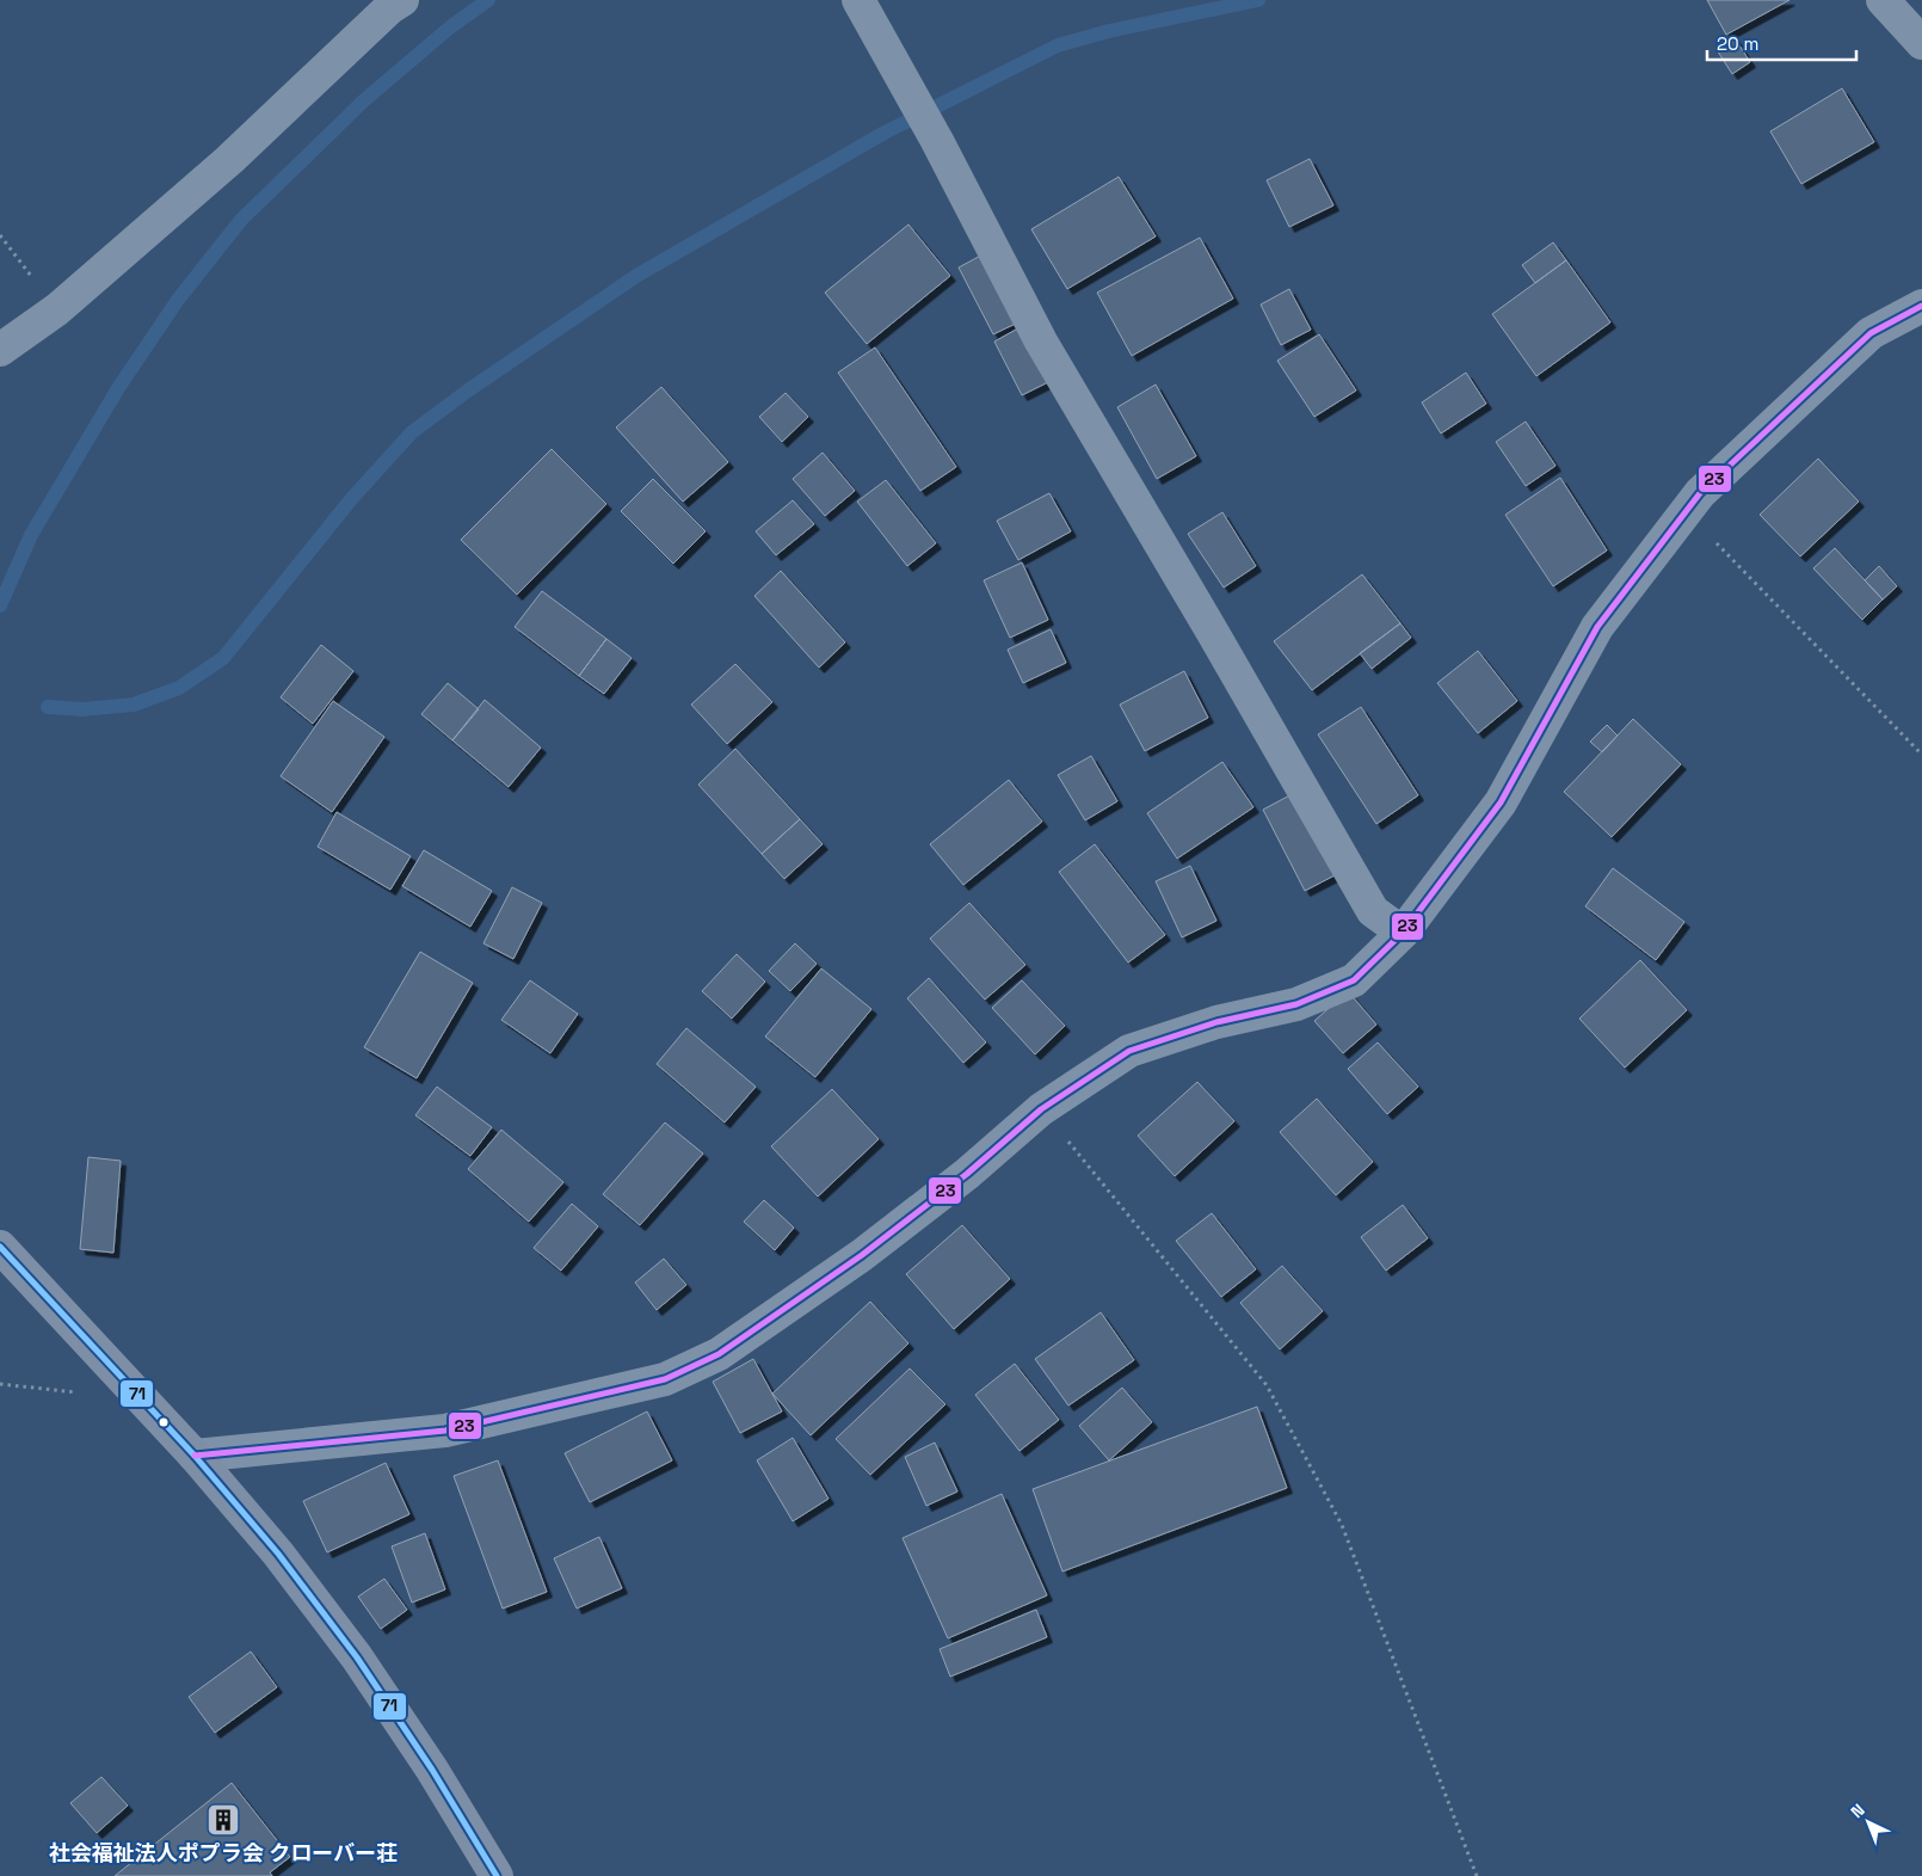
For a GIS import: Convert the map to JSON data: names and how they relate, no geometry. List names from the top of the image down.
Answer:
{
  "places": {
    "building": ["社会福祉法人ポプラ会 クローバー荘"]
  },
  "lines": ["transit line 23", "transit line 71"],
  "scale_bar": "20 m",
  "north": "top left"
}
